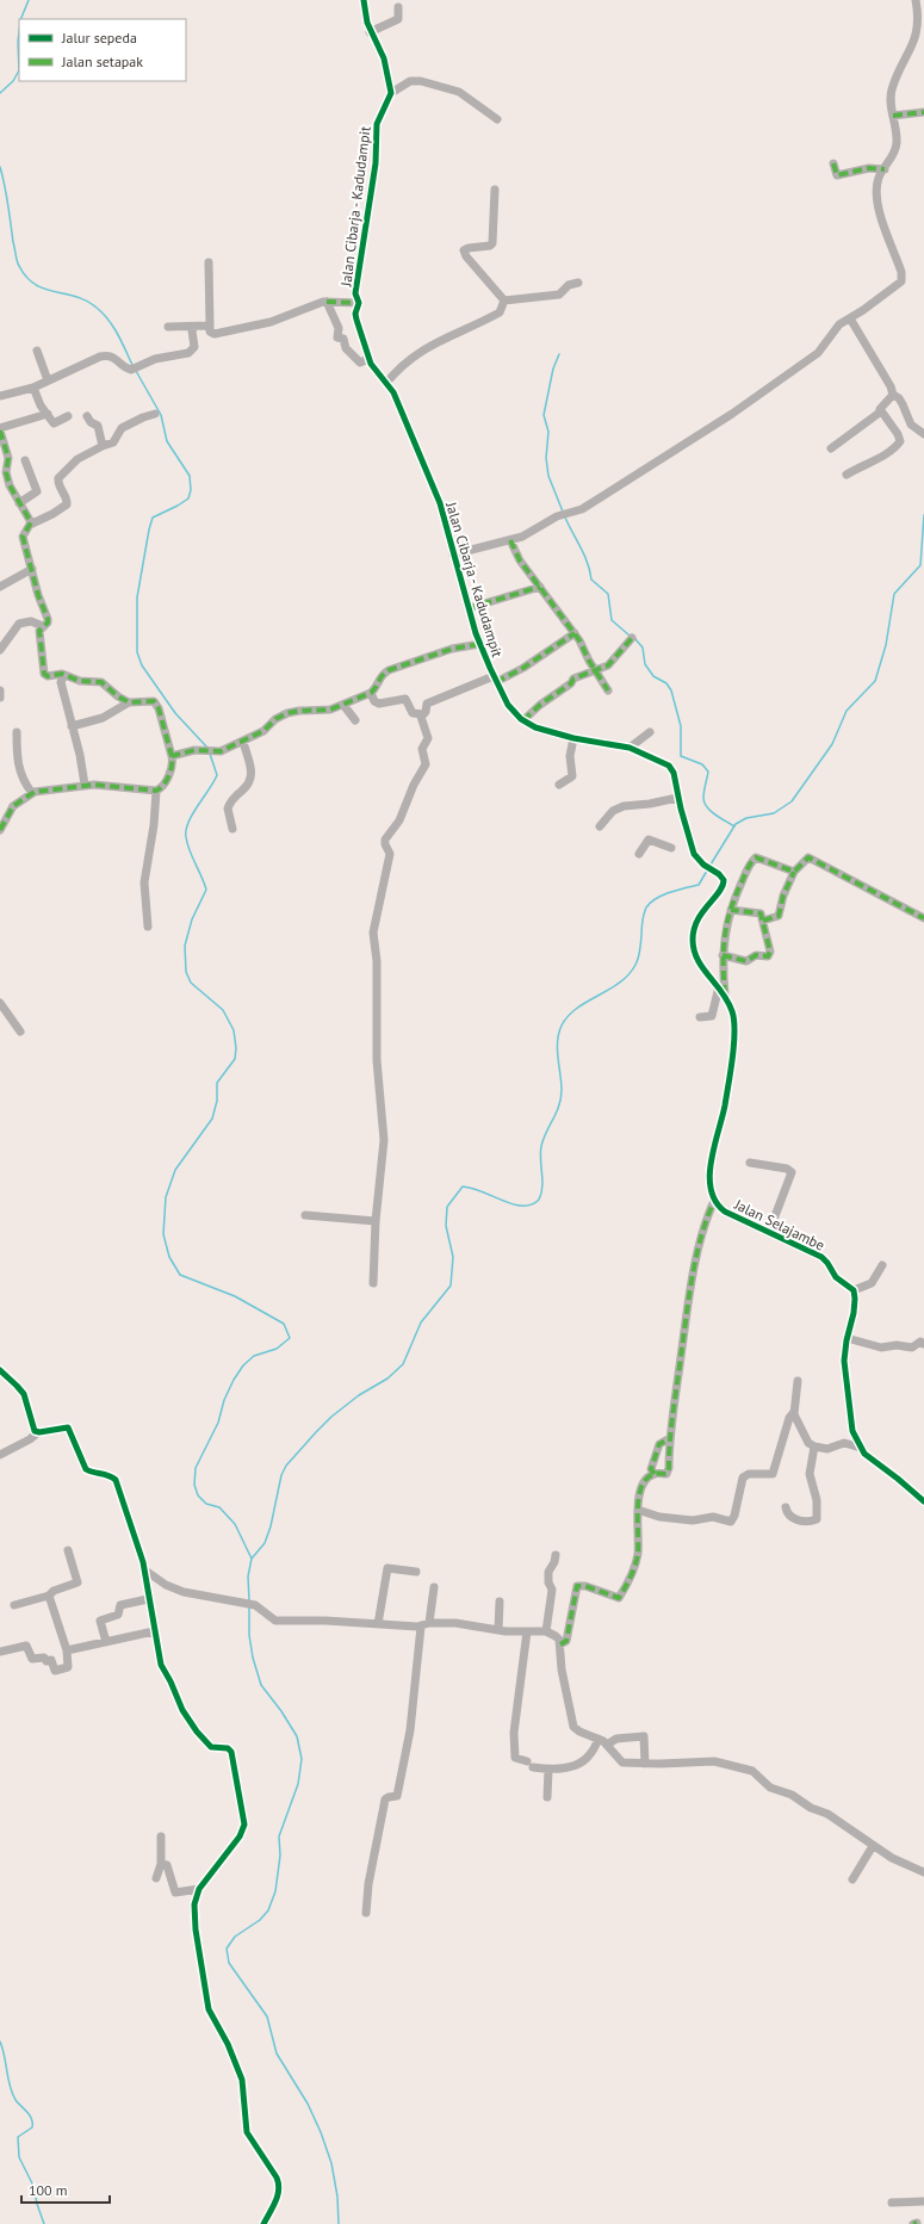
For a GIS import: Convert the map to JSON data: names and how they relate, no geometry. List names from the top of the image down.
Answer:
{
  "streets": {
    "street": ["Jalan Cibarja - Kadudampit", "Jalan Selajambe"]
  },
  "crossings": [
    ["Jalan Cibarja - Kadudampit", "Jalan Selajambe"]
  ],
  "legend": ["Jalur sepeda", "Jalan setapak"],
  "scale_bar": "100 m"
}
